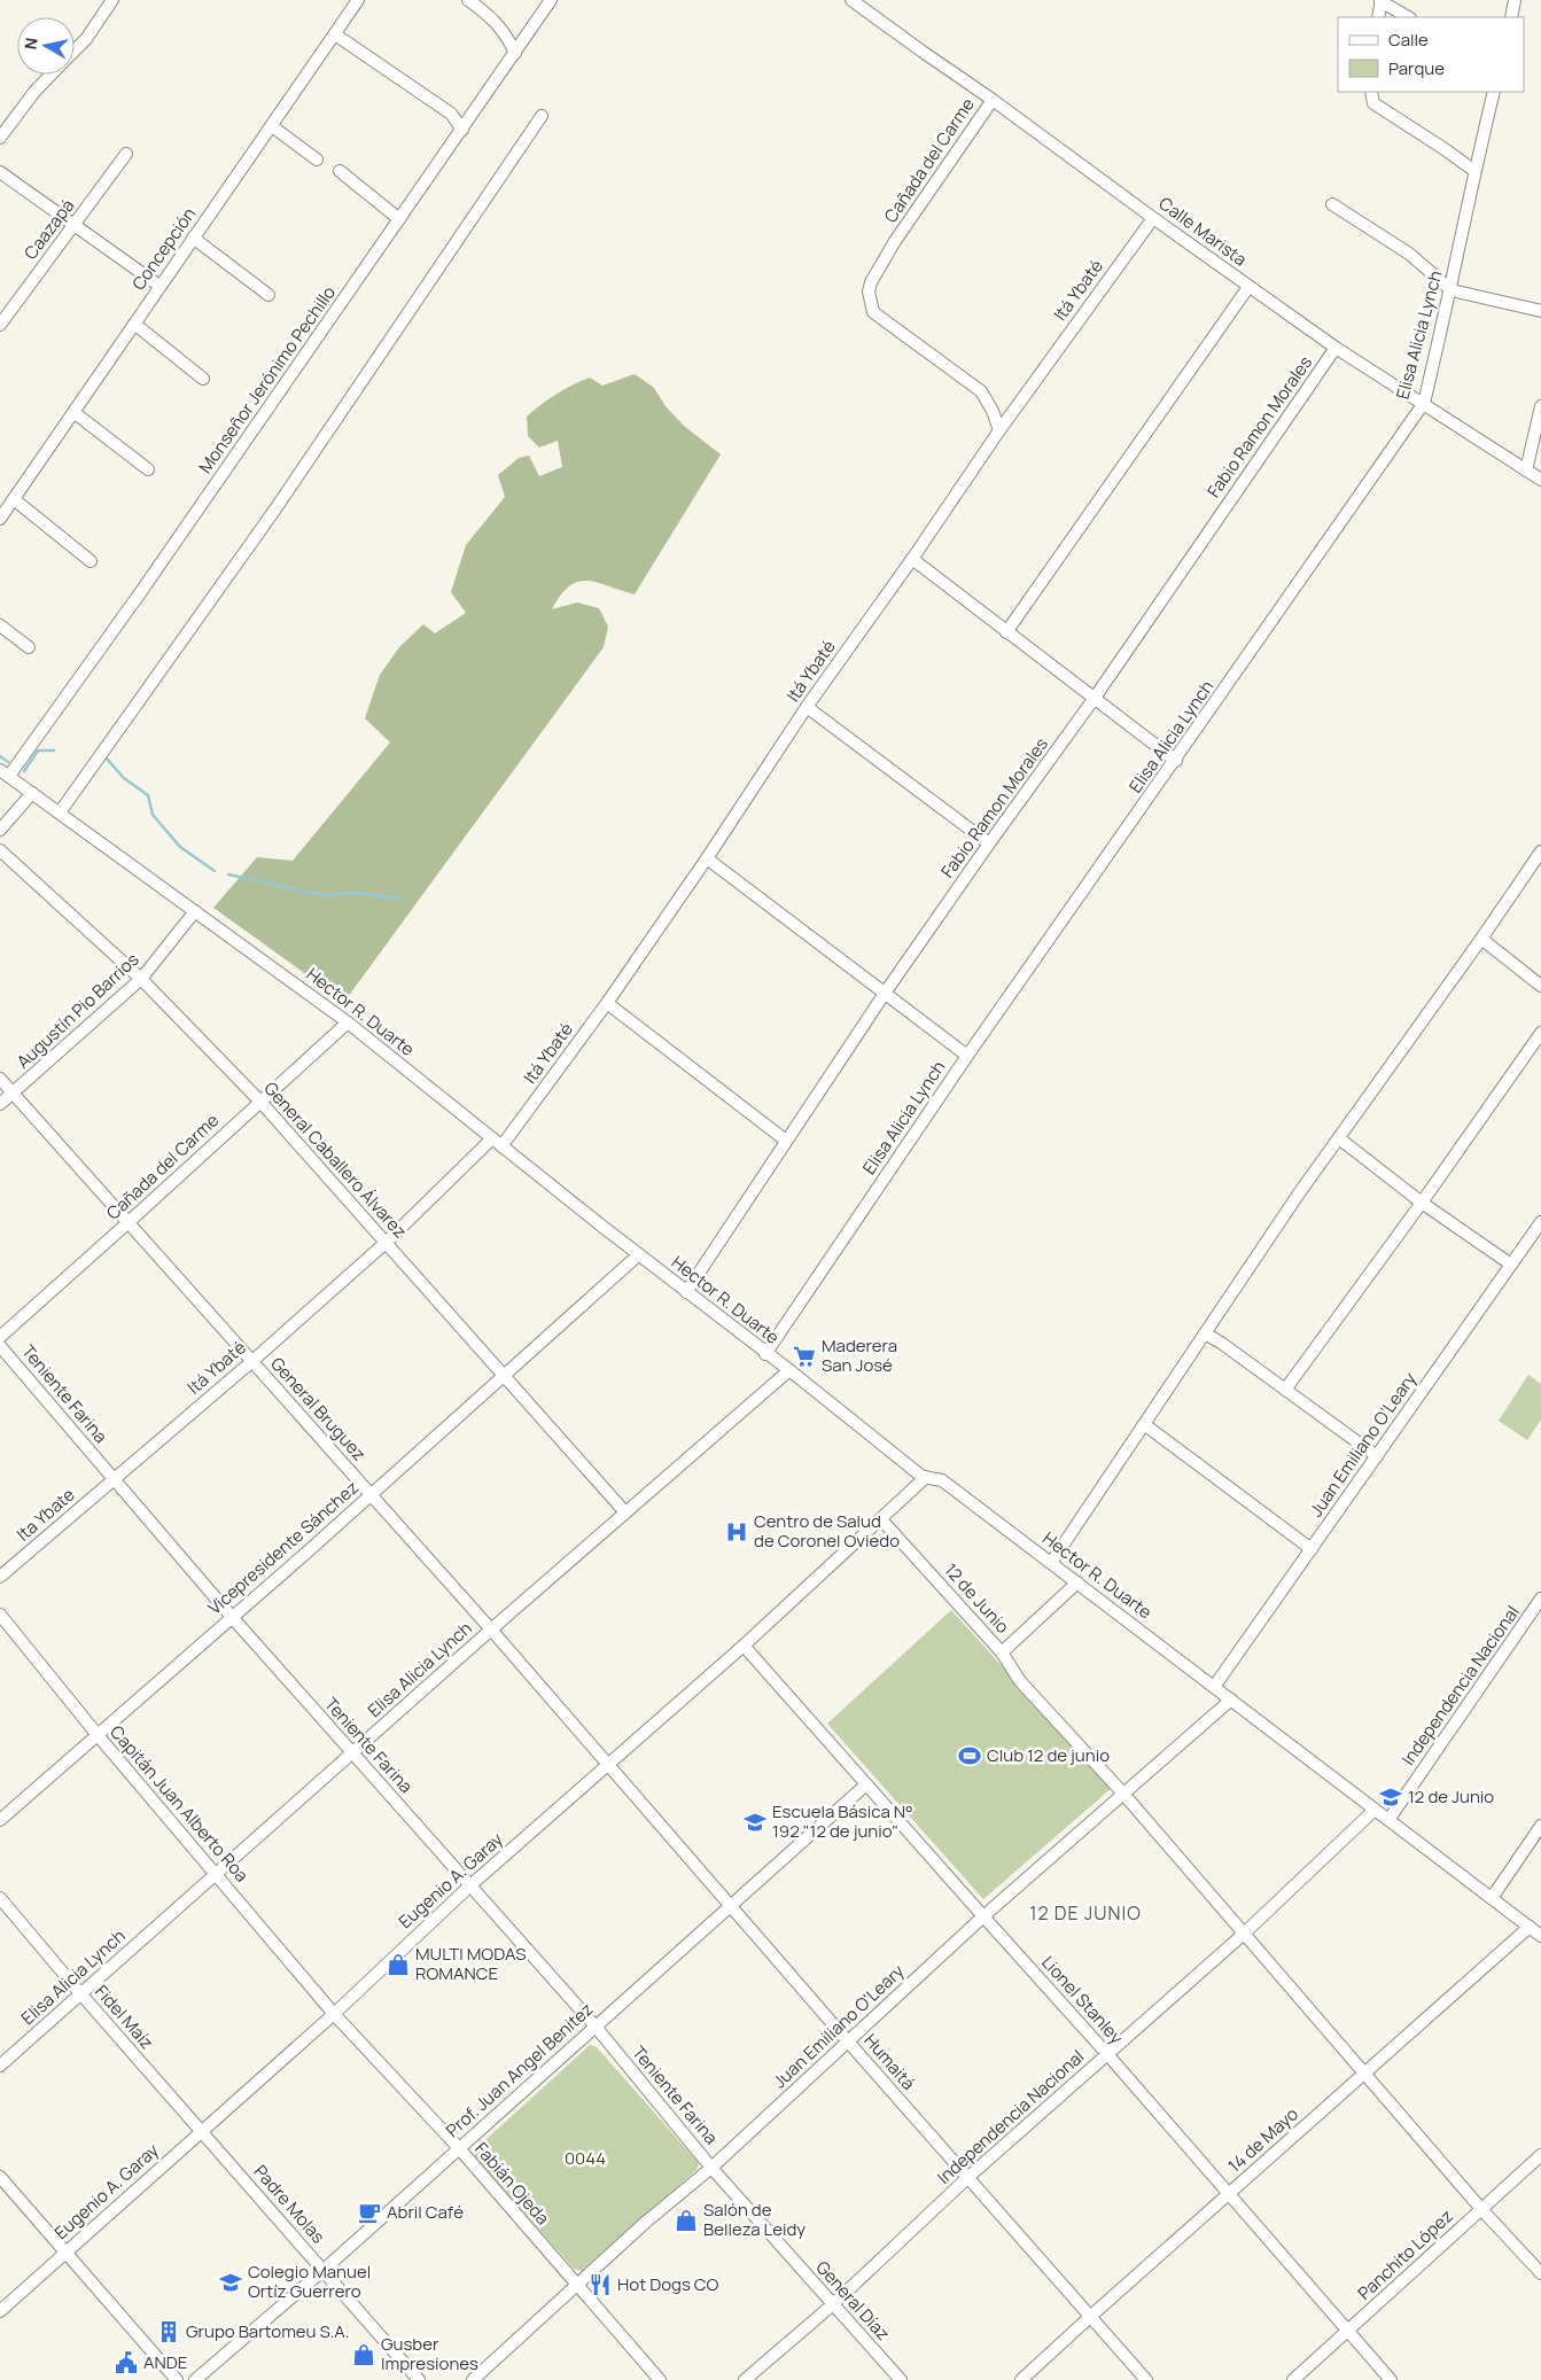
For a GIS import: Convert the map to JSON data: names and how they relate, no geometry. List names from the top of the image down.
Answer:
{
  "streets": {
    "street": [
      "Cañada del Carme",
      "Caazapá",
      "Calle Marista",
      "Concepción",
      "Itá Ybaté",
      "Elisa Alicia Lynch",
      "Monseñor Jerónimo Pechillo",
      "Fabio Ramon Morales",
      "Augustín Pio Barrios",
      "Hector R. Duarte",
      "General Caballero Álvarez",
      "Teniente Farina",
      "General Bruguez",
      "Juan Emiliano O'Leary",
      "Ita Ybate",
      "Vicepresidente Sánchez",
      "12 de Junio",
      "Independencia Nacional",
      "Capitán Juan Alberto Roa",
      "Eugenio A. Garay",
      "Lionel Stanley",
      "Fidel Maíz",
      "Humaitá",
      "Prof. Juan Angel Benitez",
      "14 de Mayo",
      "Fabián Ojeda",
      "Padre Molas",
      "Panchito López",
      "General Díaz"
    ]
  },
  "crossings": [
    ["Cañada del Carme", "Calle Marista"],
    ["Cañada del Carme", "Itá Ybaté"],
    ["Cañada del Carme", "Hector R. Duarte"],
    ["Cañada del Carme", "General Caballero Álvarez"],
    ["Cañada del Carme", "General Bruguez"],
    ["Calle Marista", "Itá Ybaté"],
    ["Calle Marista", "Elisa Alicia Lynch"],
    ["Calle Marista", "Fabio Ramon Morales"],
    ["Itá Ybaté", "Hector R. Duarte"],
    ["Itá Ybaté", "General Caballero Álvarez"],
    ["Itá Ybaté", "Teniente Farina"],
    ["Itá Ybaté", "General Bruguez"],
    ["Itá Ybaté", "Ita Ybate"],
    ["Elisa Alicia Lynch", "Hector R. Duarte"],
    ["Elisa Alicia Lynch", "General Caballero Álvarez"],
    ["Elisa Alicia Lynch", "Teniente Farina"],
    ["Elisa Alicia Lynch", "General Bruguez"],
    ["Elisa Alicia Lynch", "Capitán Juan Alberto Roa"],
    ["Elisa Alicia Lynch", "Fidel Maíz"],
    ["Monseñor Jerónimo Pechillo", "Hector R. Duarte"],
    ["Fabio Ramon Morales", "Hector R. Duarte"],
    ["Augustín Pio Barrios", "Hector R. Duarte"],
    ["Augustín Pio Barrios", "General Caballero Álvarez"],
    ["Augustín Pio Barrios", "General Bruguez"],
    ["Hector R. Duarte", "Juan Emiliano O'Leary"],
    ["Hector R. Duarte", "Vicepresidente Sánchez"],
    ["Hector R. Duarte", "Independencia Nacional"],
    ["Hector R. Duarte", "Eugenio A. Garay"],
    ["Hector R. Duarte", "14 de Mayo"],
    ["General Caballero Álvarez", "Vicepresidente Sánchez"],
    ["Teniente Farina", "Juan Emiliano O'Leary"],
    ["Teniente Farina", "Ita Ybate"],
    ["Teniente Farina", "Vicepresidente Sánchez"],
    ["Teniente Farina", "Eugenio A. Garay"],
    ["Teniente Farina", "Prof. Juan Angel Benitez"],
    ["Teniente Farina", "General Díaz"],
    ["General Bruguez", "Vicepresidente Sánchez"],
    ["General Bruguez", "Eugenio A. Garay"],
    ["General Bruguez", "Humaitá"],
    ["Juan Emiliano O'Leary", "12 de Junio"],
    ["Juan Emiliano O'Leary", "Lionel Stanley"],
    ["Juan Emiliano O'Leary", "Humaitá"],
    ["Juan Emiliano O'Leary", "Fabián Ojeda"],
    ["Juan Emiliano O'Leary", "General Díaz"],
    ["Vicepresidente Sánchez", "Capitán Juan Alberto Roa"],
    ["12 de Junio", "Independencia Nacional"],
    ["12 de Junio", "Eugenio A. Garay"],
    ["12 de Junio", "14 de Mayo"],
    ["12 de Junio", "Panchito López"],
    ["Independencia Nacional", "Lionel Stanley"],
    ["Independencia Nacional", "Humaitá"],
    ["Independencia Nacional", "General Díaz"],
    ["Capitán Juan Alberto Roa", "Eugenio A. Garay"],
    ["Capitán Juan Alberto Roa", "Fabián Ojeda"],
    ["Eugenio A. Garay", "Lionel Stanley"],
    ["Eugenio A. Garay", "Fidel Maíz"],
    ["Eugenio A. Garay", "Humaitá"],
    ["Eugenio A. Garay", "Fabián Ojeda"],
    ["Eugenio A. Garay", "Padre Molas"],
    ["Lionel Stanley", "Prof. Juan Angel Benitez"],
    ["Lionel Stanley", "14 de Mayo"],
    ["Lionel Stanley", "Panchito López"],
    ["Fidel Maíz", "Padre Molas"],
    ["Humaitá", "Prof. Juan Angel Benitez"],
    ["Humaitá", "14 de Mayo"],
    ["Prof. Juan Angel Benitez", "Fabián Ojeda"],
    ["Prof. Juan Angel Benitez", "Padre Molas"]
  ],
  "districts": ["12 DE JUNIO"],
  "parks": ["0044"],
  "places": {
    "supermarket": ["Maderera San José"],
    "hospital": ["Centro de Salud de Coronel Oviedo"],
    "sports": ["Club 12 de junio"],
    "school or university": ["12 de Junio", "Escuela Básica N° 192 \"12 de junio\"", "Colegio Manuel Ortíz Guerrero"],
    "shop": ["MULTI MODAS ROMANCE", "Salón de Belleza Leidy", "Gusber Impresiones"],
    "cafe": ["Abril Café"],
    "restaurant": ["Hot Dogs CO"],
    "building": ["Grupo Bartomeu S.A."],
    "public building": ["ANDE"]
  },
  "legend": ["Calle", "Parque"],
  "north": "left"
}
